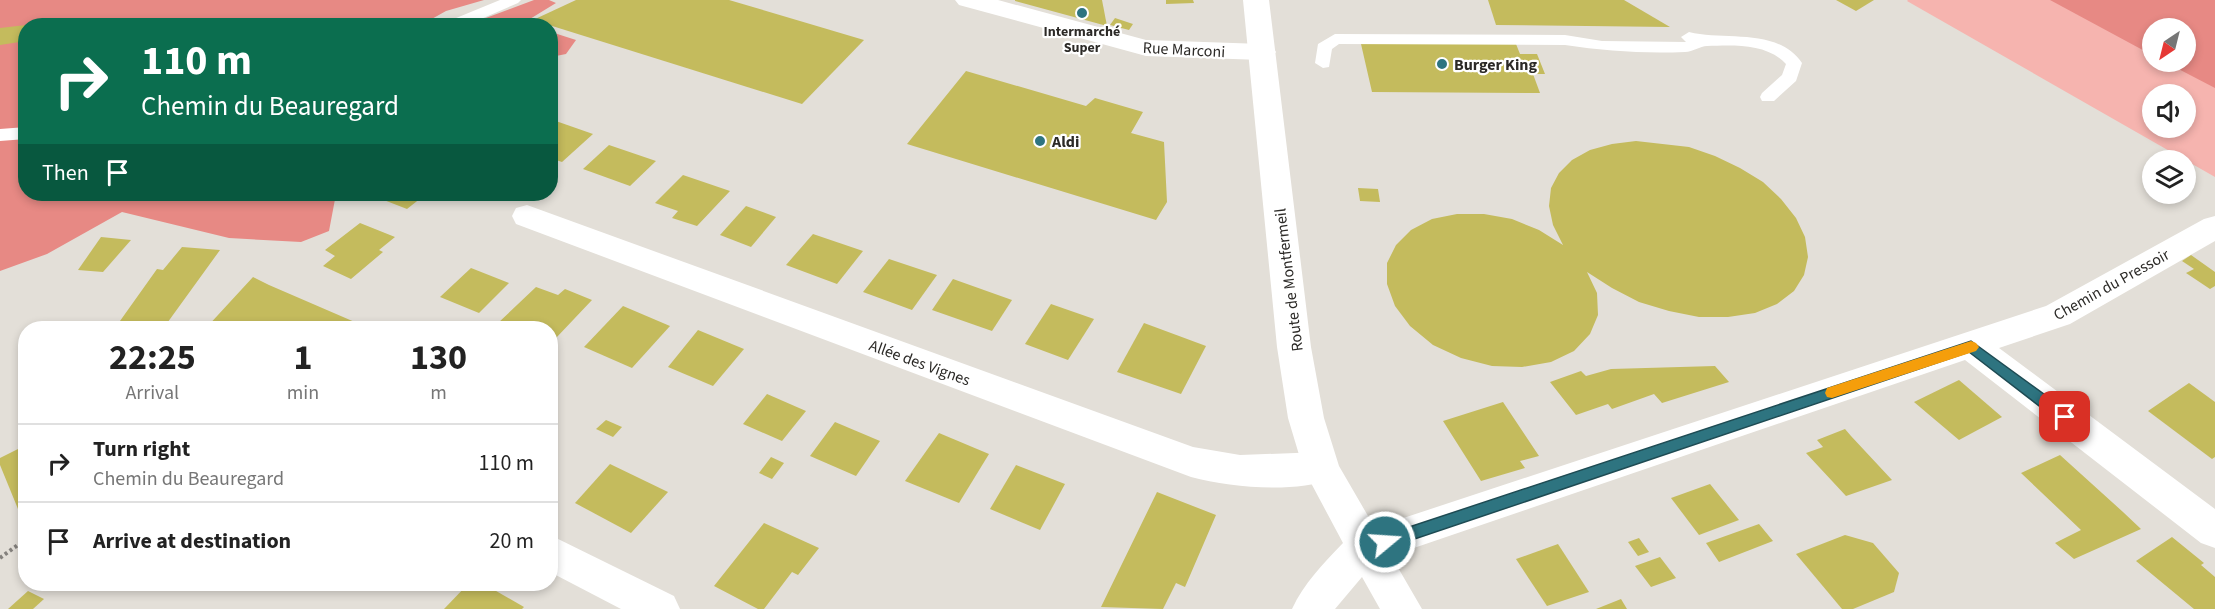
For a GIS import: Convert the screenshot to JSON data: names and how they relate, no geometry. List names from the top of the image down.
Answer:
{
  "streets": {
    "street": [
      "Rue Marconi",
      "Route de Montfermeil",
      "Chemin du Pressoir",
      "Allée des Vignes"
    ]
  },
  "crossings": [
    ["Rue Marconi", "Route de Montfermeil"],
    ["Route de Montfermeil", "Chemin du Pressoir"],
    ["Route de Montfermeil", "Allée des Vignes"]
  ],
  "places": ["Intermarché Super", "Burger King", "Aldi"],
  "north": "bottom left",
  "page": {
    "turn": ["110 m", "Chemin du Beauregard"],
    "then": "Then",
    "eta": [
      "22:25",
      "Arrival",
      "1",
      "min",
      "130",
      "m"
    ],
    "list": [
      {
        "name": "Turn right",
        "note": "Chemin du Beauregard",
        "value": "110 m"
      },
      {
        "name": "Arrive at destination",
        "value": "20 m"
      }
    ]
  }
}
